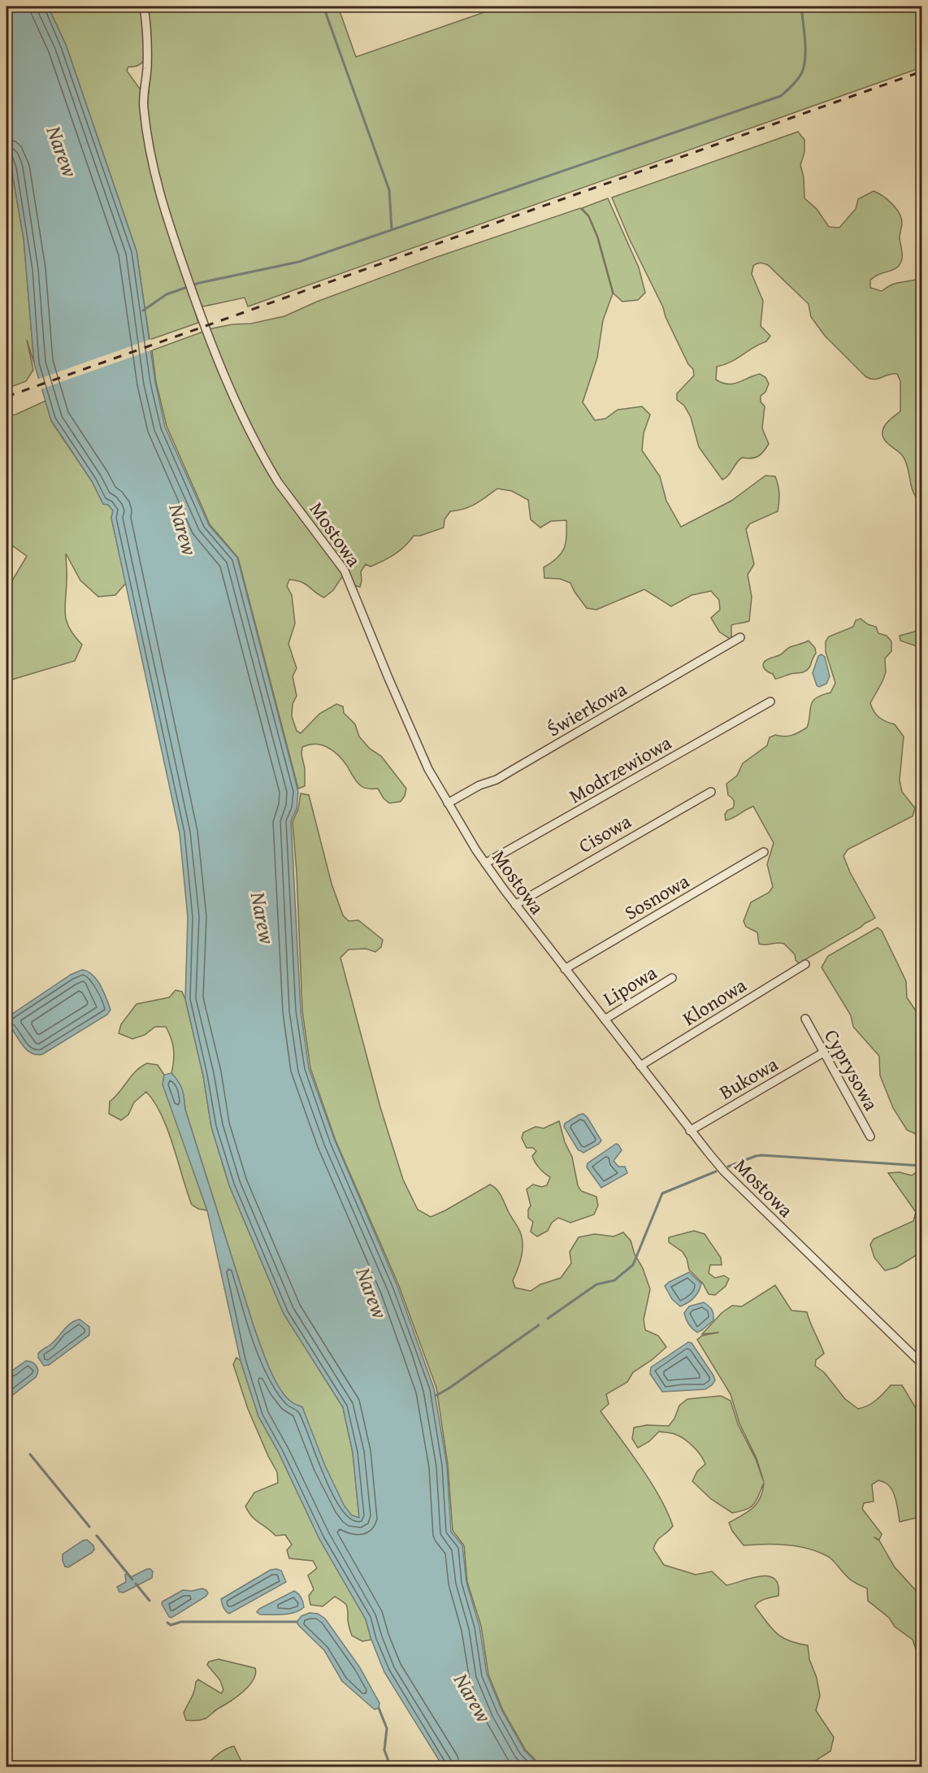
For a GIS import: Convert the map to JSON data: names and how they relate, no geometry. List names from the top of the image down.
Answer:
{
  "streets": {
    "street": [
      "Mostowa",
      "Świerkowa",
      "Modrzewiowa",
      "Cisowa",
      "Sosnowa",
      "Lipowa",
      "Klonowa",
      "Cyprysowa",
      "Bukowa"
    ]
  },
  "crossings": [
    ["Mostowa", "Świerkowa"],
    ["Mostowa", "Modrzewiowa"],
    ["Mostowa", "Cisowa"],
    ["Mostowa", "Sosnowa"],
    ["Mostowa", "Lipowa"],
    ["Mostowa", "Klonowa"],
    ["Mostowa", "Bukowa"],
    ["Cyprysowa", "Bukowa"]
  ],
  "water": ["Narew"]
}
